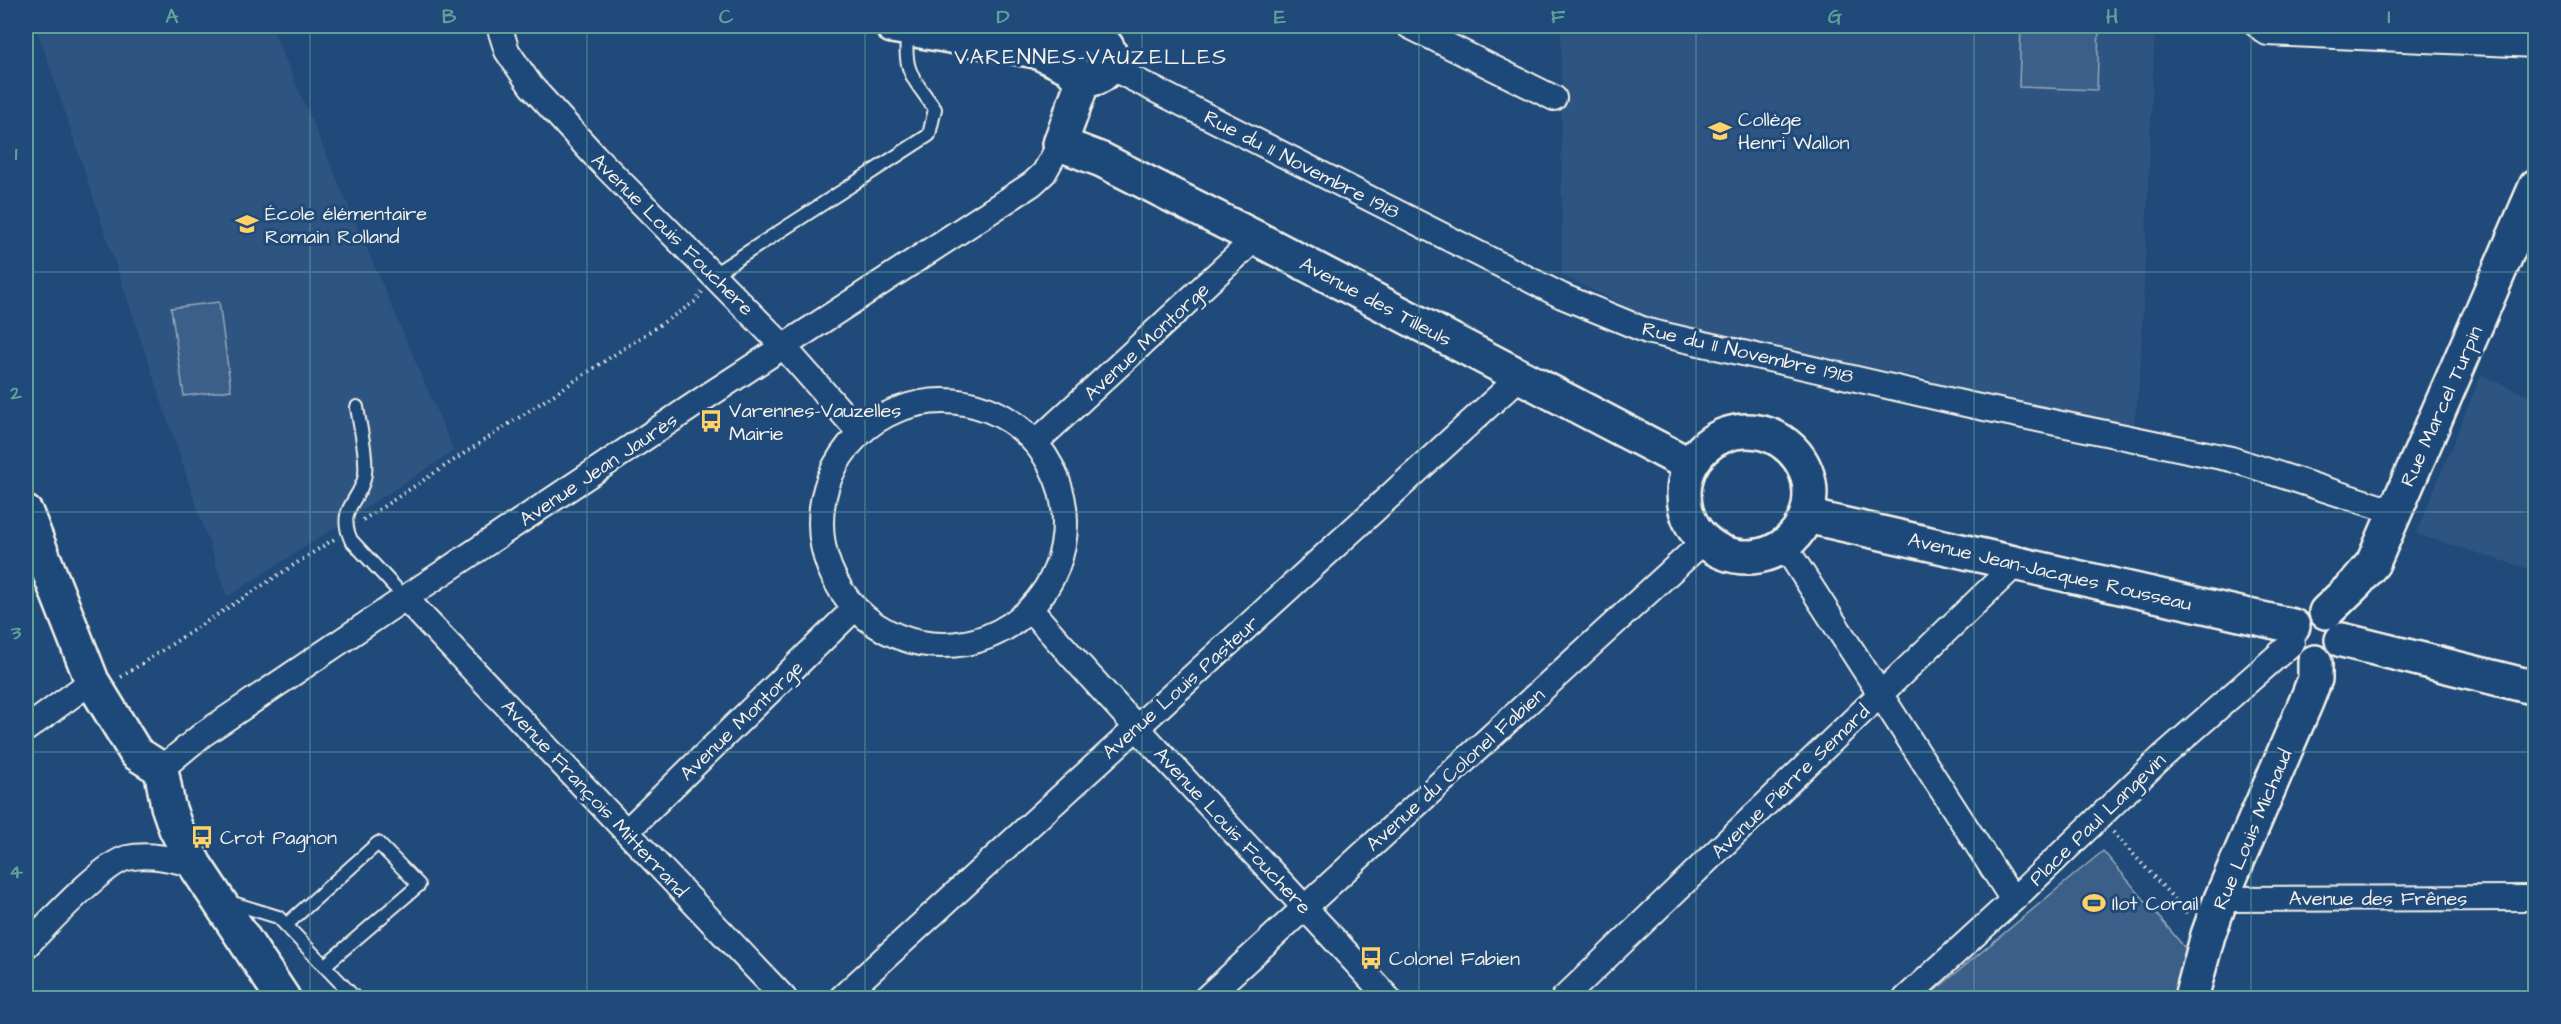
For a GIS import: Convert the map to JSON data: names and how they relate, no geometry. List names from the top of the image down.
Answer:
{
  "streets": {
    "street": [
      "Rue du 11 Novembre 1918",
      "Avenue Louis Fouchere",
      "Avenue des Tilleuls",
      "Avenue Montorge",
      "Rue Marcel Turpin",
      "Avenue Jean Jaurès",
      "Avenue Jean-Jacques Rousseau",
      "Avenue Louis Pasteur",
      "Avenue du Colonel Fabien",
      "Avenue Pierre Semard",
      "Avenue François Mitterrand",
      "Place Paul Langevin",
      "Rue Louis Michaud",
      "Avenue des Frênes"
    ]
  },
  "crossings": [
    ["Rue du 11 Novembre 1918", "Rue Marcel Turpin"],
    ["Rue du 11 Novembre 1918", "Avenue Jean Jaurès"],
    ["Avenue Louis Fouchere", "Avenue Jean Jaurès"],
    ["Avenue Louis Fouchere", "Avenue Louis Pasteur"],
    ["Avenue Louis Fouchere", "Avenue du Colonel Fabien"],
    ["Avenue des Tilleuls", "Avenue Montorge"],
    ["Avenue des Tilleuls", "Avenue Jean Jaurès"],
    ["Avenue des Tilleuls", "Avenue Jean-Jacques Rousseau"],
    ["Avenue des Tilleuls", "Avenue Louis Pasteur"],
    ["Avenue des Tilleuls", "Avenue du Colonel Fabien"],
    ["Avenue Montorge", "Avenue François Mitterrand"],
    ["Rue Marcel Turpin", "Avenue Jean-Jacques Rousseau"],
    ["Rue Marcel Turpin", "Place Paul Langevin"],
    ["Rue Marcel Turpin", "Rue Louis Michaud"],
    ["Avenue Jean Jaurès", "Avenue François Mitterrand"],
    ["Avenue Jean-Jacques Rousseau", "Avenue du Colonel Fabien"],
    ["Avenue Jean-Jacques Rousseau", "Avenue Pierre Semard"],
    ["Avenue Jean-Jacques Rousseau", "Place Paul Langevin"],
    ["Avenue Jean-Jacques Rousseau", "Rue Louis Michaud"],
    ["Place Paul Langevin", "Rue Louis Michaud"],
    ["Rue Louis Michaud", "Avenue des Frênes"]
  ],
  "districts": ["VARENNES-VAUZELLES"],
  "places": {
    "school or university": ["Collège Henri Wallon", "École élémentaire Romain Rolland"],
    "bus stop": ["Varennes-Vauzelles Mairie", "Crot Pagnon", "Colonel Fabien"],
    "sports": ["Ilot Corail"]
  },
  "grid": {
    "columns": [
      "A",
      "B",
      "C",
      "D",
      "E",
      "F",
      "G",
      "H",
      "I"
    ],
    "rows": [
      "1",
      "2",
      "3",
      "4"
    ]
  }
}
